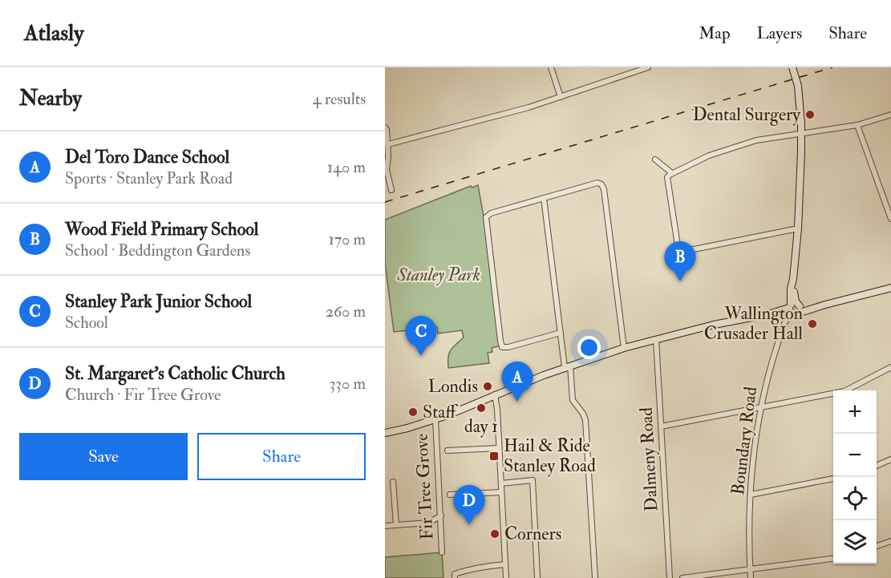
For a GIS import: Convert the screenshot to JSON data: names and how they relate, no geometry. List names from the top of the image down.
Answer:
{
  "streets": {
    "street": ["Boundary Road", "Dalmeny Road", "Fir Tree Grove"]
  },
  "parks": ["Stanley Park"],
  "places": {
    "other": [
      "Dental Surgery",
      "Wallington Crusader Hall",
      "Londis",
      "day 1",
      "Staff",
      "Corners"
    ],
    "transit": ["Hail & Ride Stanley Road"]
  },
  "page": {
    "header": "Atlasly",
    "nav": ["Map", "Layers", "Share"],
    "heading": ["Nearby", "4 results"],
    "list": [
      {
        "mark": "A",
        "name": "Del Toro Dance School",
        "note": "Sports · Stanley Park Road",
        "value": "140 m"
      },
      {
        "mark": "B",
        "name": "Wood Field Primary School",
        "note": "School · Beddington Gardens",
        "value": "170 m"
      },
      {
        "mark": "C",
        "name": "Stanley Park Junior School",
        "note": "School",
        "value": "260 m"
      },
      {
        "mark": "D",
        "name": "St. Margaret's Catholic Church",
        "note": "Church · Fir Tree Grove",
        "value": "330 m"
      }
    ],
    "pins": [
      "B",
      "C",
      "A",
      "D"
    ],
    "map_buttons": ["+", "−"],
    "buttons": ["Save", "Share"]
  }
}
